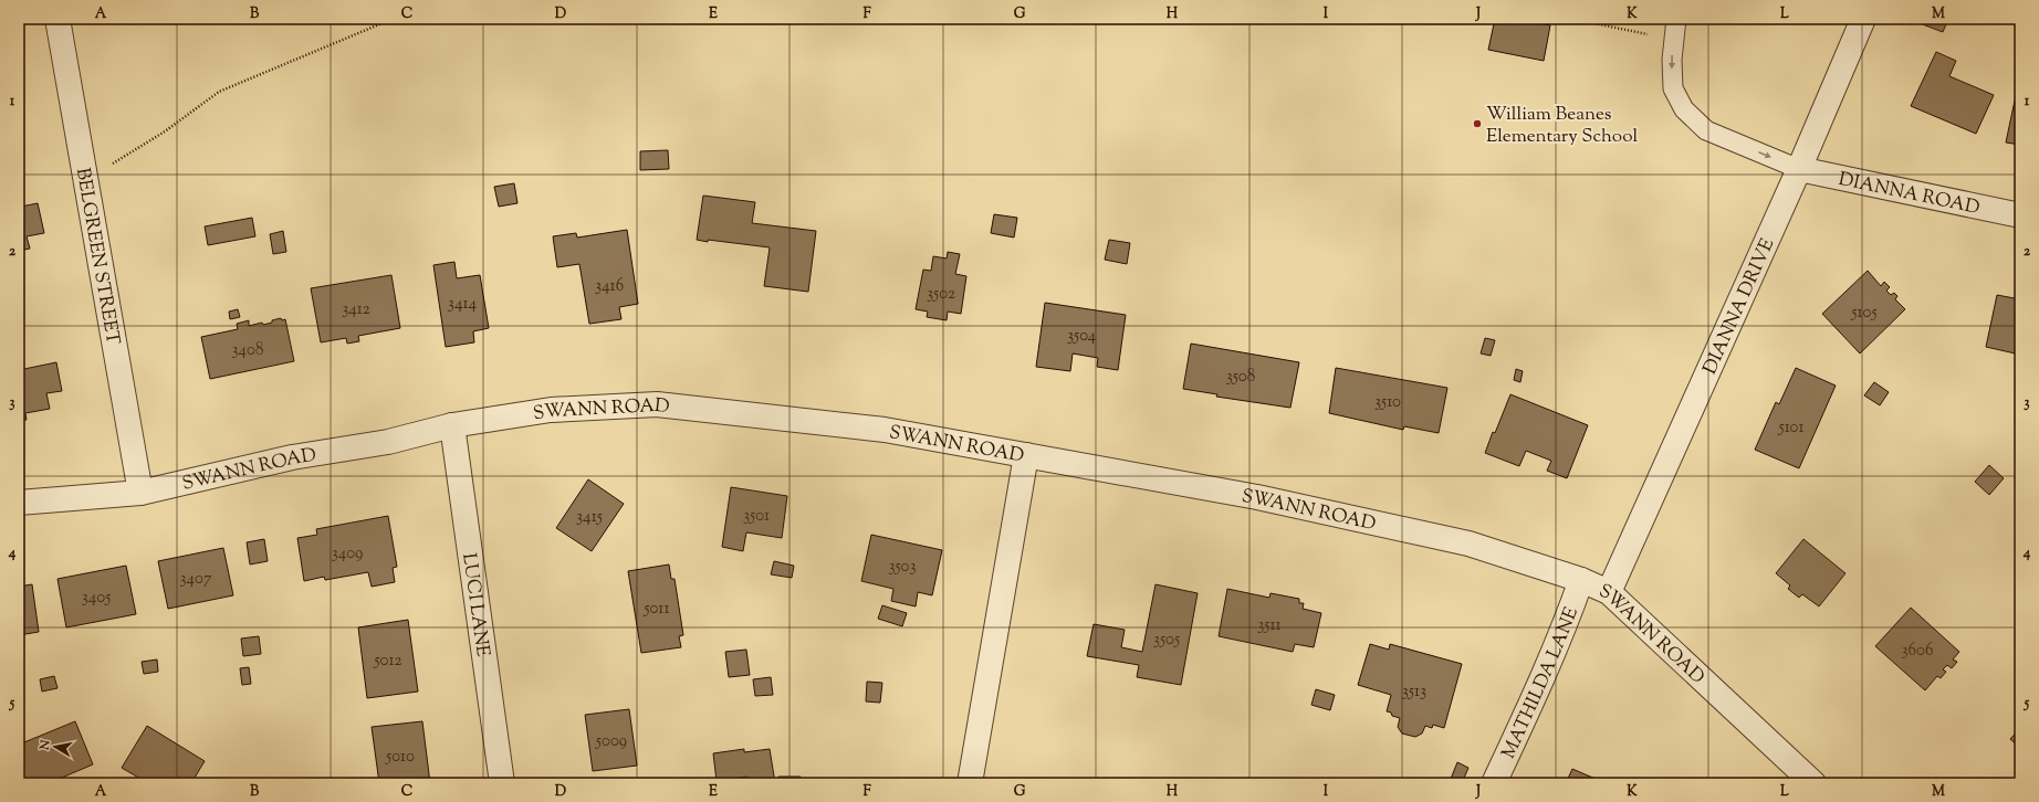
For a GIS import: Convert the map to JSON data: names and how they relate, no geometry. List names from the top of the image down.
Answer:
{
  "streets": {
    "street": [
      "DIANNA ROAD",
      "BELGREEN STREET",
      "DIANNA DRIVE",
      "SWANN ROAD",
      "LUCI LANE",
      "MATHILDA LANE"
    ]
  },
  "crossings": [
    ["DIANNA ROAD", "DIANNA DRIVE"],
    ["BELGREEN STREET", "SWANN ROAD"],
    ["DIANNA DRIVE", "SWANN ROAD"],
    ["SWANN ROAD", "LUCI LANE"],
    ["SWANN ROAD", "MATHILDA LANE"]
  ],
  "places": ["William Beanes Elementary School"],
  "house_numbers": [
    "3416",
    "3502",
    "3414",
    "3412",
    "5105",
    "3504",
    "3408",
    "3508",
    "3510",
    "5101",
    "3501",
    "3415",
    "3409",
    "3503",
    "3407",
    "3405",
    "5011",
    "3511",
    "3505",
    "3606",
    "5012",
    "3513",
    "5009",
    "5010"
  ],
  "north": "left",
  "grid": {
    "columns": [
      "A",
      "B",
      "C",
      "D",
      "E",
      "F",
      "G",
      "H",
      "I",
      "J",
      "K",
      "L",
      "M"
    ],
    "rows": [
      "1",
      "2",
      "3",
      "4",
      "5"
    ]
  }
}
